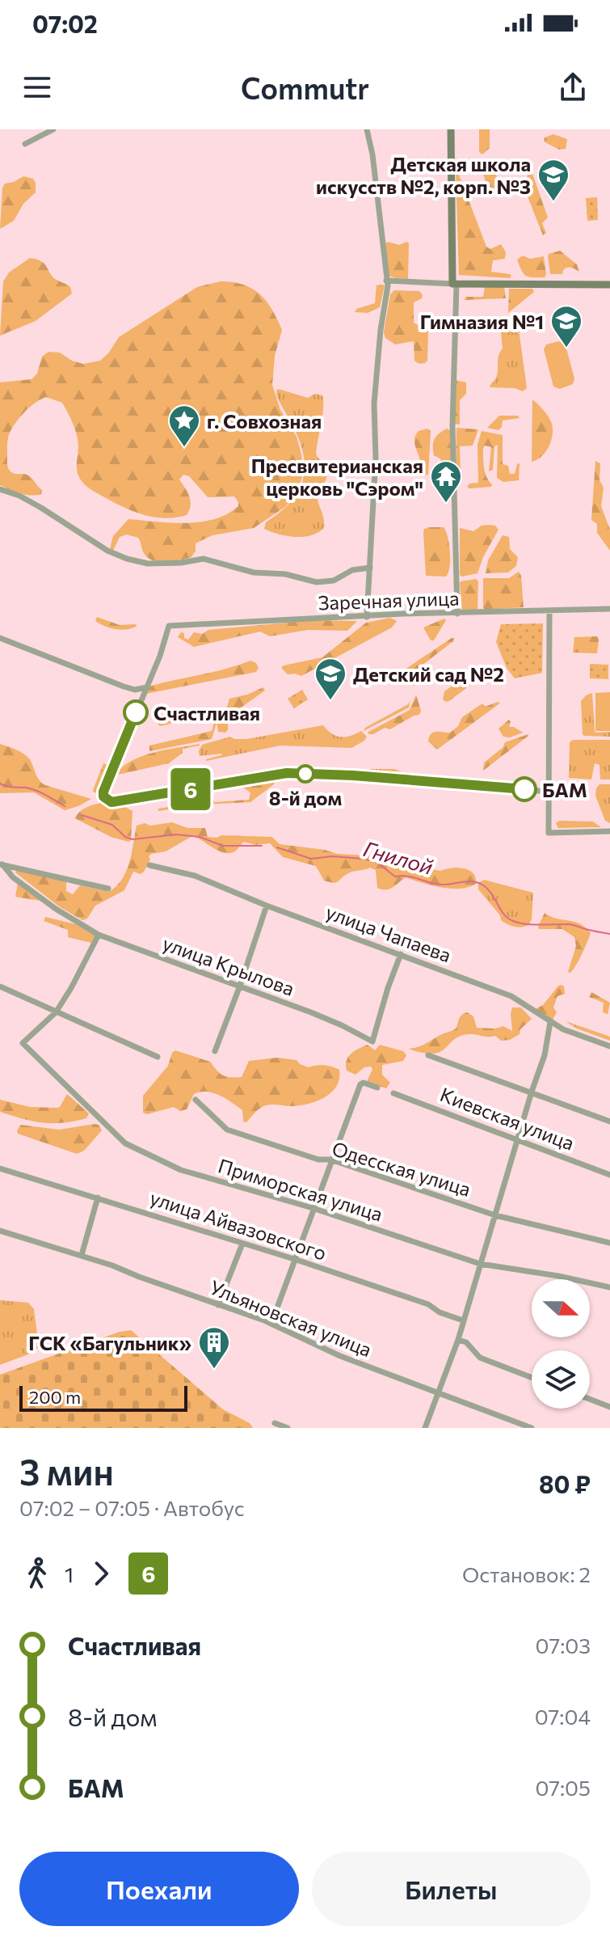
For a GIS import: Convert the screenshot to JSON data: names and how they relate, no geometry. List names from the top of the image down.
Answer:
{
  "streets": {
    "street": [
      "Заречная улица",
      "улица Чапаева",
      "улица Крылова",
      "Киевская улица",
      "Одесская улица",
      "Приморская улица",
      "улица Айвазовского",
      "Ульяновская улица"
    ]
  },
  "crossings": [
    ["улица Чапаева", "улица Крылова"]
  ],
  "water": ["Гнилой"],
  "places": {
    "school or university": ["Детская школа искусств №2, корп. №3", "Гимназия №1", "Детский сад №2"],
    "place": ["г. Совхозная"],
    "temple": ["Пресвитерианская церковь \"Сэром\""],
    "other": ["Счастливая", "8-й дом", "БАМ"],
    "building": ["ГСК «Багульник»"]
  },
  "lines": ["bus line 6"],
  "scale_bar": "200 m",
  "north": "right",
  "page": {
    "status": "07:02",
    "header": "Commutr",
    "on_map": "6",
    "scale": "200 m",
    "heading": ["3 мин", "07:02 – 07:05 · Автобус", "80 ₽"],
    "legs": ["1", "6", "Остановок: 2"],
    "list": [
      {
        "name": "Счастливая",
        "value": "07:03"
      },
      {
        "name": "8-й дом",
        "value": "07:04"
      },
      {
        "name": "БАМ",
        "value": "07:05"
      }
    ],
    "buttons": ["Поехали", "Билеты"]
  }
}
